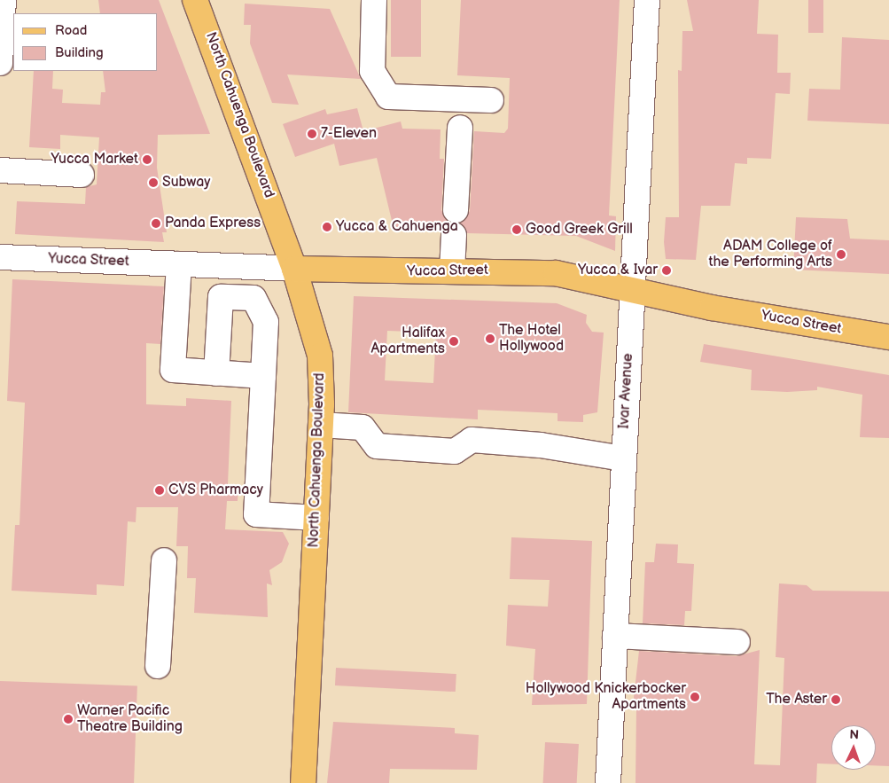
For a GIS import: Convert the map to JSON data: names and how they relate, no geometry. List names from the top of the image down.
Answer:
{
  "streets": {
    "main road": ["North Cahuenga Boulevard", "Yucca Street"],
    "street": ["Ivar Avenue"]
  },
  "crossings": [
    ["North Cahuenga Boulevard", "Yucca Street"],
    ["Yucca Street", "Ivar Avenue"]
  ],
  "places": [
    "7-Eleven",
    "Yucca Market",
    "Subway",
    "Panda Express",
    "Yucca & Cahuenga",
    "Good Greek Grill",
    "ADAM College of the Performing Arts",
    "Yucca & Ivar",
    "The Hotel Hollywood",
    "Halifax Apartments",
    "CVS Pharmacy",
    "Hollywood Knickerbocker Apartments",
    "The Aster",
    "Warner Pacific Theatre Building"
  ],
  "legend": ["Road", "Building"],
  "north": "top"
}
